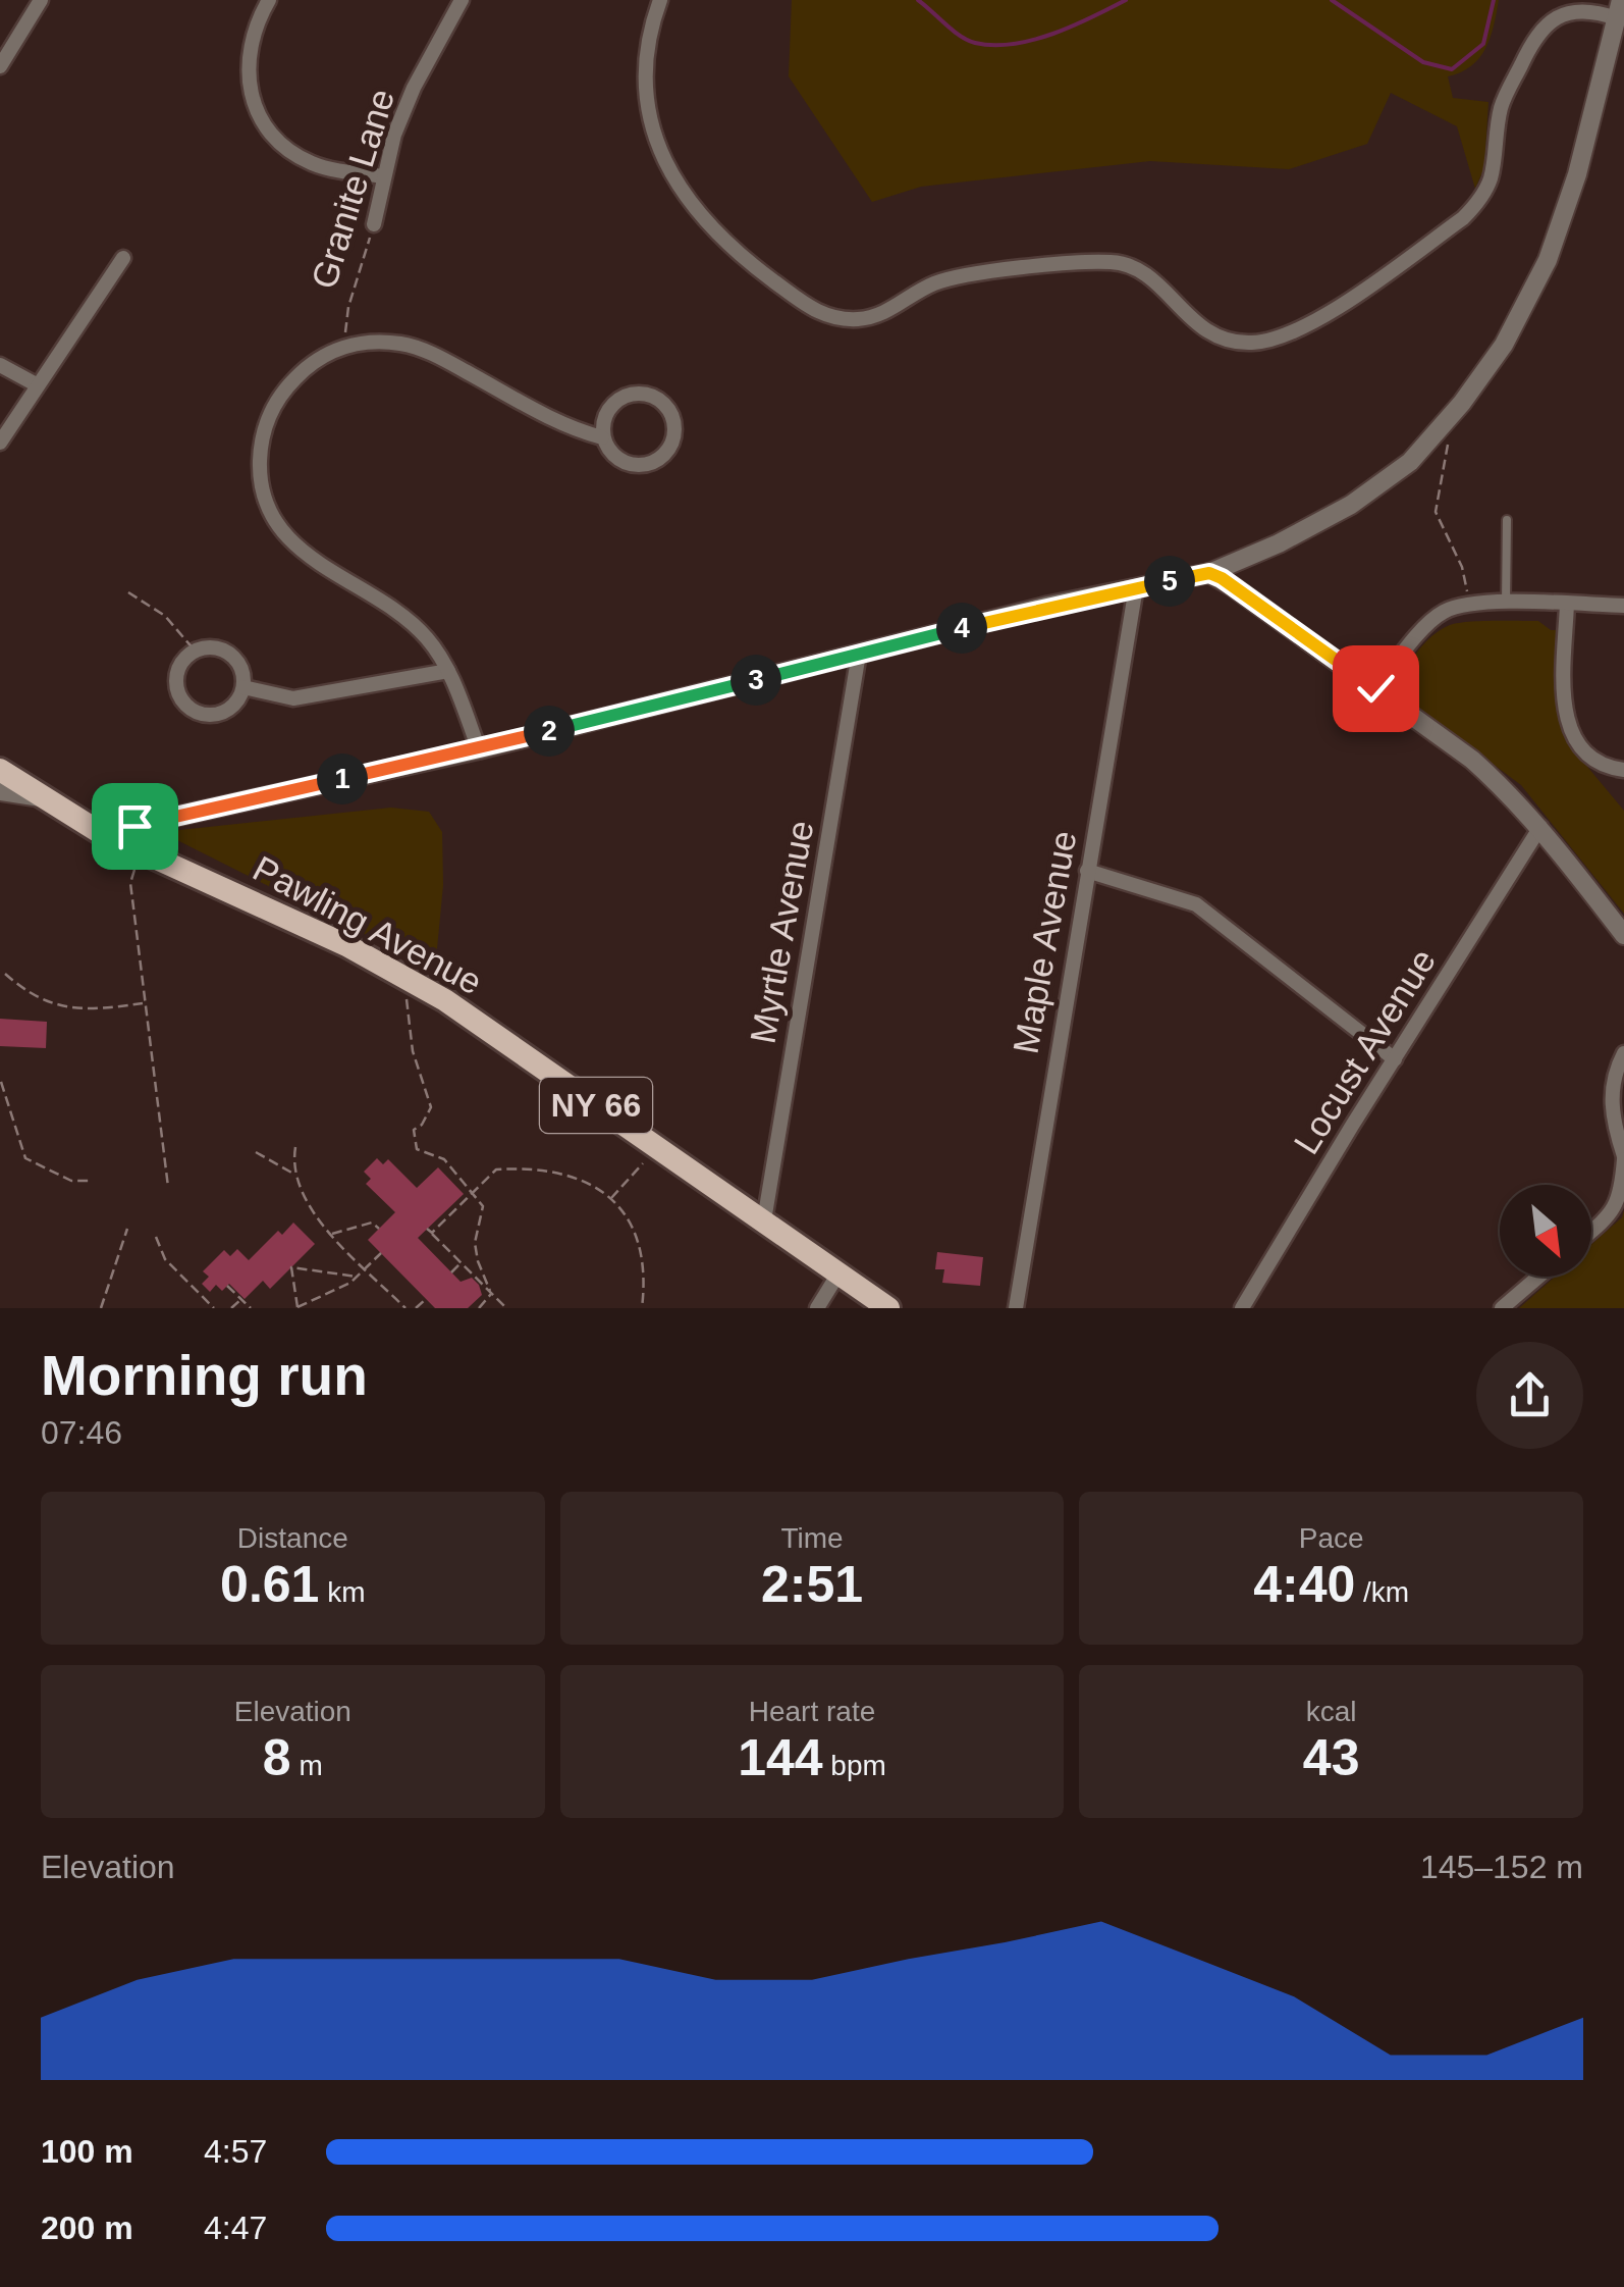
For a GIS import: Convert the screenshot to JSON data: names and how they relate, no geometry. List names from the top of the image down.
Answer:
{
  "streets": {
    "main road": ["Pawling Avenue", "NY 66"],
    "street": [
      "Granite Lane",
      "Myrtle Avenue",
      "Maple Avenue",
      "Locust Avenue"
    ]
  },
  "crossings": [
    ["Pawling Avenue", "Myrtle Avenue"]
  ],
  "north": "bottom right",
  "page": {
    "pins": [
      "5",
      "4",
      "3",
      "2",
      "1"
    ],
    "heading": ["Morning run", "07:46"],
    "stats": [
      ["Distance", "0.61 km"],
      ["Time", "2:51"],
      ["Pace", "4:40 /km"],
      ["Elevation", "8 m"],
      ["Heart rate", "144 bpm"],
      ["kcal", "43"]
    ],
    "chart": ["Elevation", "145–152 m"],
    "list": [
      {
        "name": "100 m",
        "note": "4:57"
      },
      {
        "name": "200 m",
        "note": "4:47"
      }
    ]
  }
}
